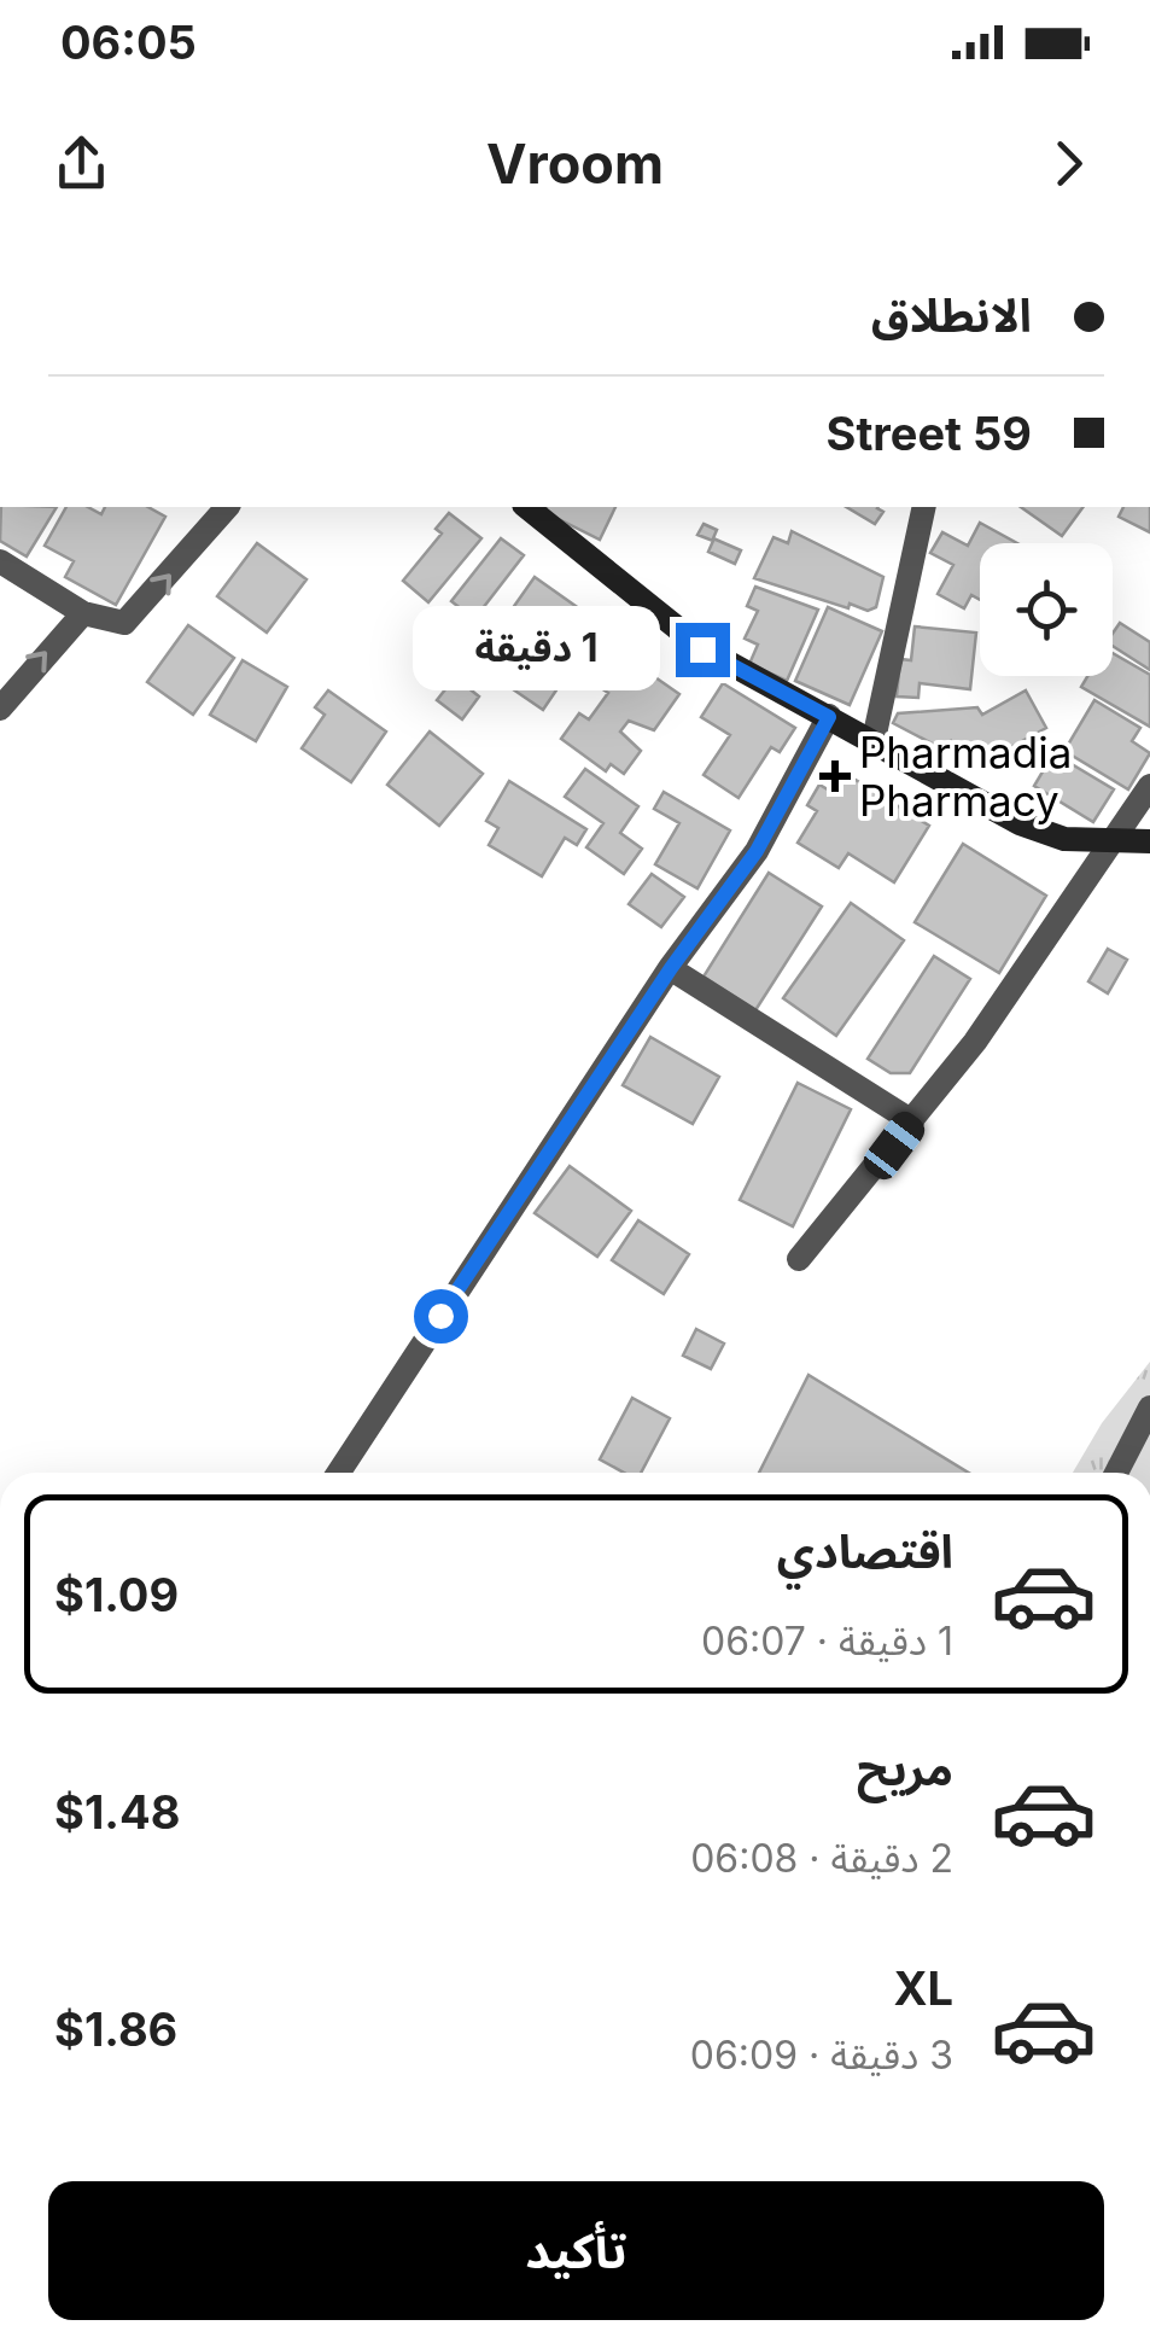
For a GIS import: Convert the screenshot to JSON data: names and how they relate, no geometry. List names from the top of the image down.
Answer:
{
  "places": {
    "health": ["Pharmadia Pharmacy"]
  },
  "page": {
    "status": "06:05",
    "header": "Vroom",
    "banner": ["الانطلاق", "Street 59"],
    "bubble": "1 دقيقة",
    "list": [
      {
        "name": "اقتصادي",
        "note": "1 دقيقة · 06:07",
        "value": "$1.09"
      },
      {
        "name": "مريح",
        "note": "2 دقيقة · 06:08",
        "value": "$1.48"
      },
      {
        "name": "XL",
        "note": "3 دقيقة · 06:09",
        "value": "$1.86"
      }
    ],
    "buttons": "تأكيد"
  }
}
